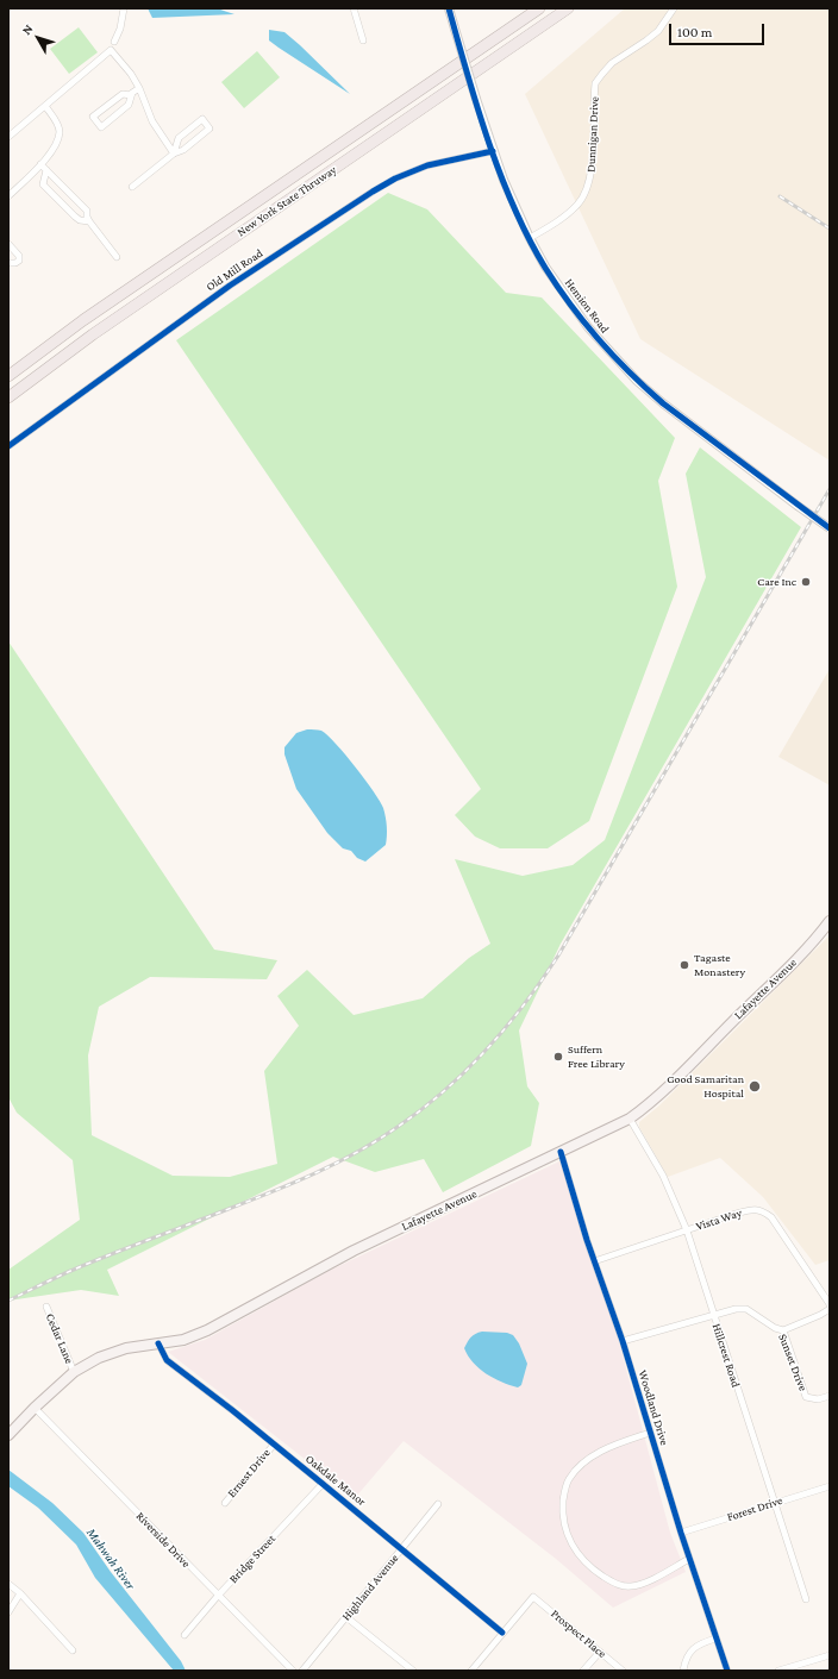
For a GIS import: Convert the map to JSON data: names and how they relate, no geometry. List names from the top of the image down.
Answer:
{
  "streets": {
    "highway": ["New York State Thruway"],
    "main road": ["Lafayette Avenue"],
    "street": [
      "Dunnigan Drive",
      "Old Mill Road",
      "Hemion Road",
      "Vista Way",
      "Cedar Lane",
      "Hillcrest Road",
      "Sunset Drive",
      "Woodland Drive",
      "Ernest Drive",
      "Oakdale Manor",
      "Forest Drive",
      "Riverside Drive",
      "Bridge Street",
      "Highland Avenue",
      "Prospect Place"
    ]
  },
  "crossings": [
    ["Dunnigan Drive", "Hemion Road"],
    ["Old Mill Road", "Hemion Road"],
    ["Lafayette Avenue", "Cedar Lane"],
    ["Lafayette Avenue", "Hillcrest Road"],
    ["Lafayette Avenue", "Woodland Drive"],
    ["Lafayette Avenue", "Oakdale Manor"],
    ["Lafayette Avenue", "Riverside Drive"],
    ["Vista Way", "Hillcrest Road"],
    ["Vista Way", "Woodland Drive"],
    ["Hillcrest Road", "Sunset Drive"],
    ["Hillcrest Road", "Forest Drive"],
    ["Sunset Drive", "Woodland Drive"],
    ["Woodland Drive", "Forest Drive"],
    ["Ernest Drive", "Oakdale Manor"],
    ["Oakdale Manor", "Bridge Street"],
    ["Oakdale Manor", "Highland Avenue"],
    ["Oakdale Manor", "Prospect Place"],
    ["Riverside Drive", "Bridge Street"]
  ],
  "water": ["Mahwah River"],
  "places": [
    "Care Inc",
    "Tagaste Monastery",
    "Suffern Free Library",
    "Good Samaritan Hospital"
  ],
  "scale_bar": "100 m",
  "north": "top left"
}
